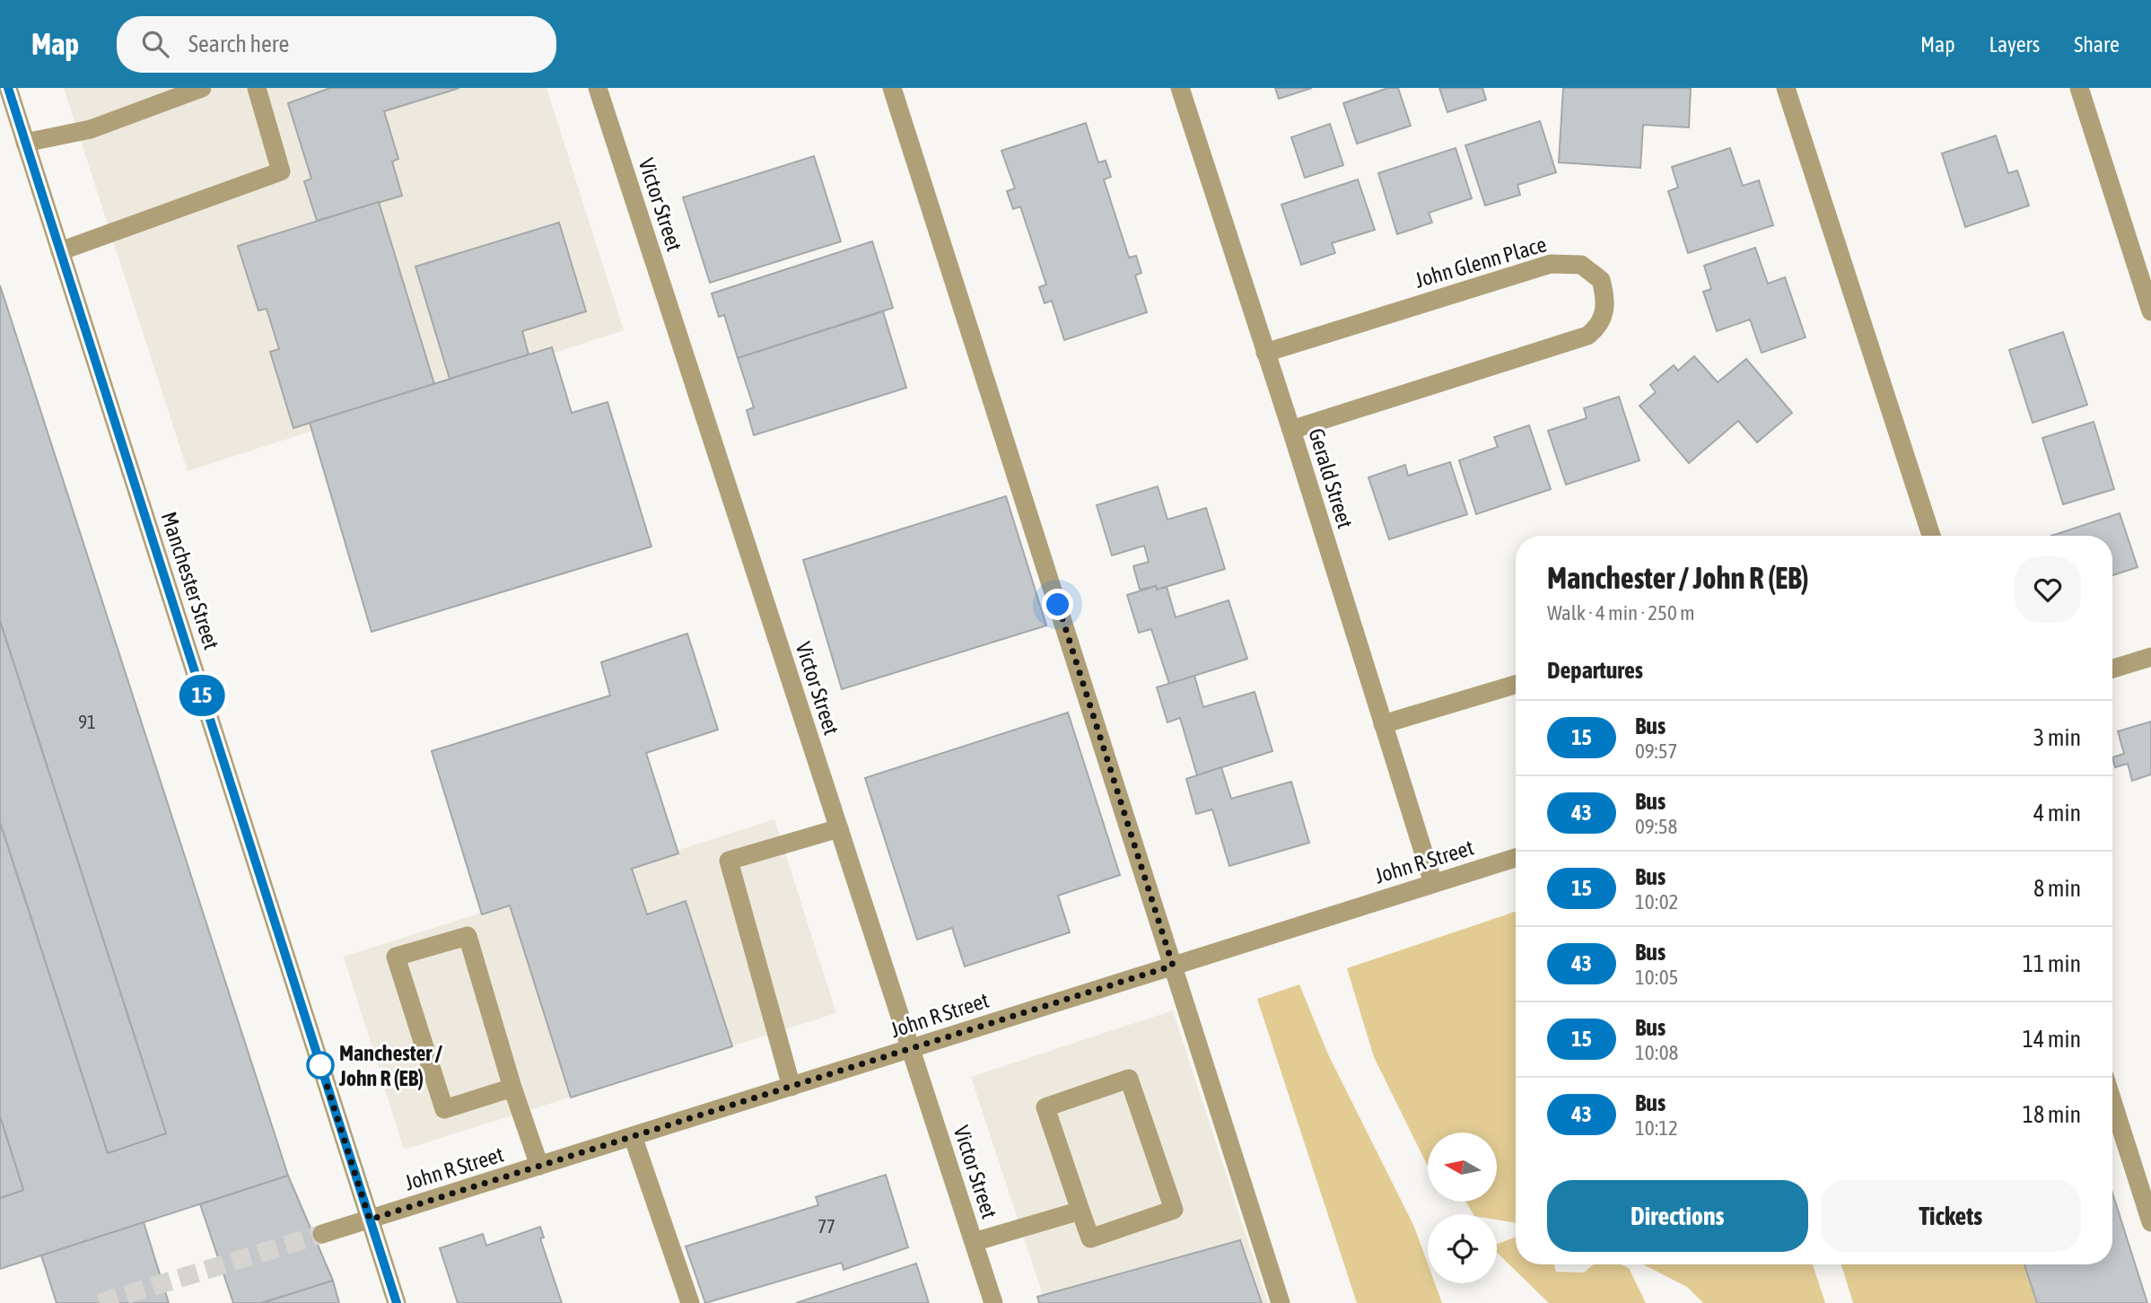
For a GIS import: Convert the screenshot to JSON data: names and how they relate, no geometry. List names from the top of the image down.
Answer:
{
  "streets": {
    "street": [
      "Victor Street",
      "John Glenn Place",
      "Gerald Street",
      "Manchester Street",
      "John R Street"
    ]
  },
  "crossings": [
    ["Victor Street", "John R Street"],
    ["John Glenn Place", "Gerald Street"],
    ["Gerald Street", "John R Street"],
    ["Manchester Street", "John R Street"]
  ],
  "places": ["Manchester / John R (EB)"],
  "lines": ["bus line 15"],
  "house_numbers": ["91", "77"],
  "north": "left",
  "page": {
    "header": "Map",
    "search": "Search here",
    "nav": ["Map", "Layers", "Share"],
    "on_map": "15",
    "heading": [
      ["Manchester / John R (EB)", "Walk · 4 min · 250 m"],
      "Departures"
    ],
    "list": [
      {
        "mark": "15",
        "name": "Bus",
        "note": "09:57",
        "value": "3 min"
      },
      {
        "mark": "43",
        "name": "Bus",
        "note": "09:58",
        "value": "4 min"
      },
      {
        "mark": "15",
        "name": "Bus",
        "note": "10:02",
        "value": "8 min"
      },
      {
        "mark": "43",
        "name": "Bus",
        "note": "10:05",
        "value": "11 min"
      },
      {
        "mark": "15",
        "name": "Bus",
        "note": "10:08",
        "value": "14 min"
      },
      {
        "mark": "43",
        "name": "Bus",
        "note": "10:12",
        "value": "18 min"
      }
    ],
    "buttons": ["Directions", "Tickets"]
  }
}
